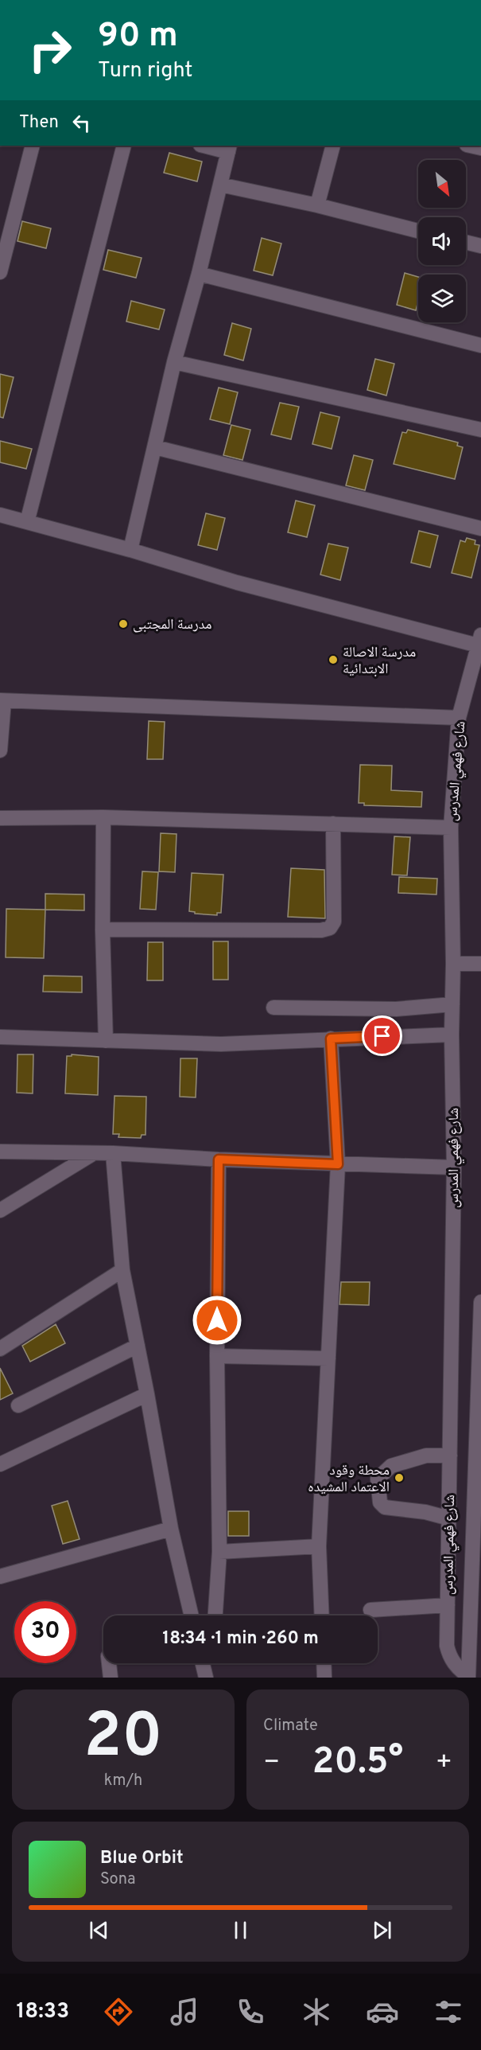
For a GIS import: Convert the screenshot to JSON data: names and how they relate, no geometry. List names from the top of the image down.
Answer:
{
  "streets": {
    "street": ["شارع فهمي المدرس"]
  },
  "places": ["مدرسة المجتبى", "مدرسة الاصالة الابتدائية", "محطة وقود الاعتماد المشيده"],
  "north": "bottom right",
  "page": {
    "turn": ["90 m", "Turn right"],
    "then": "Then",
    "limit": "30",
    "trip": "18:34 · 1 min · 260 m",
    "tile": [
      ["20", "km/h"],
      "Climate"
    ],
    "heat": ["−", "20.5°", "+"],
    "song": ["Blue Orbit", "Sona"],
    "tabs": "18:33"
  }
}
